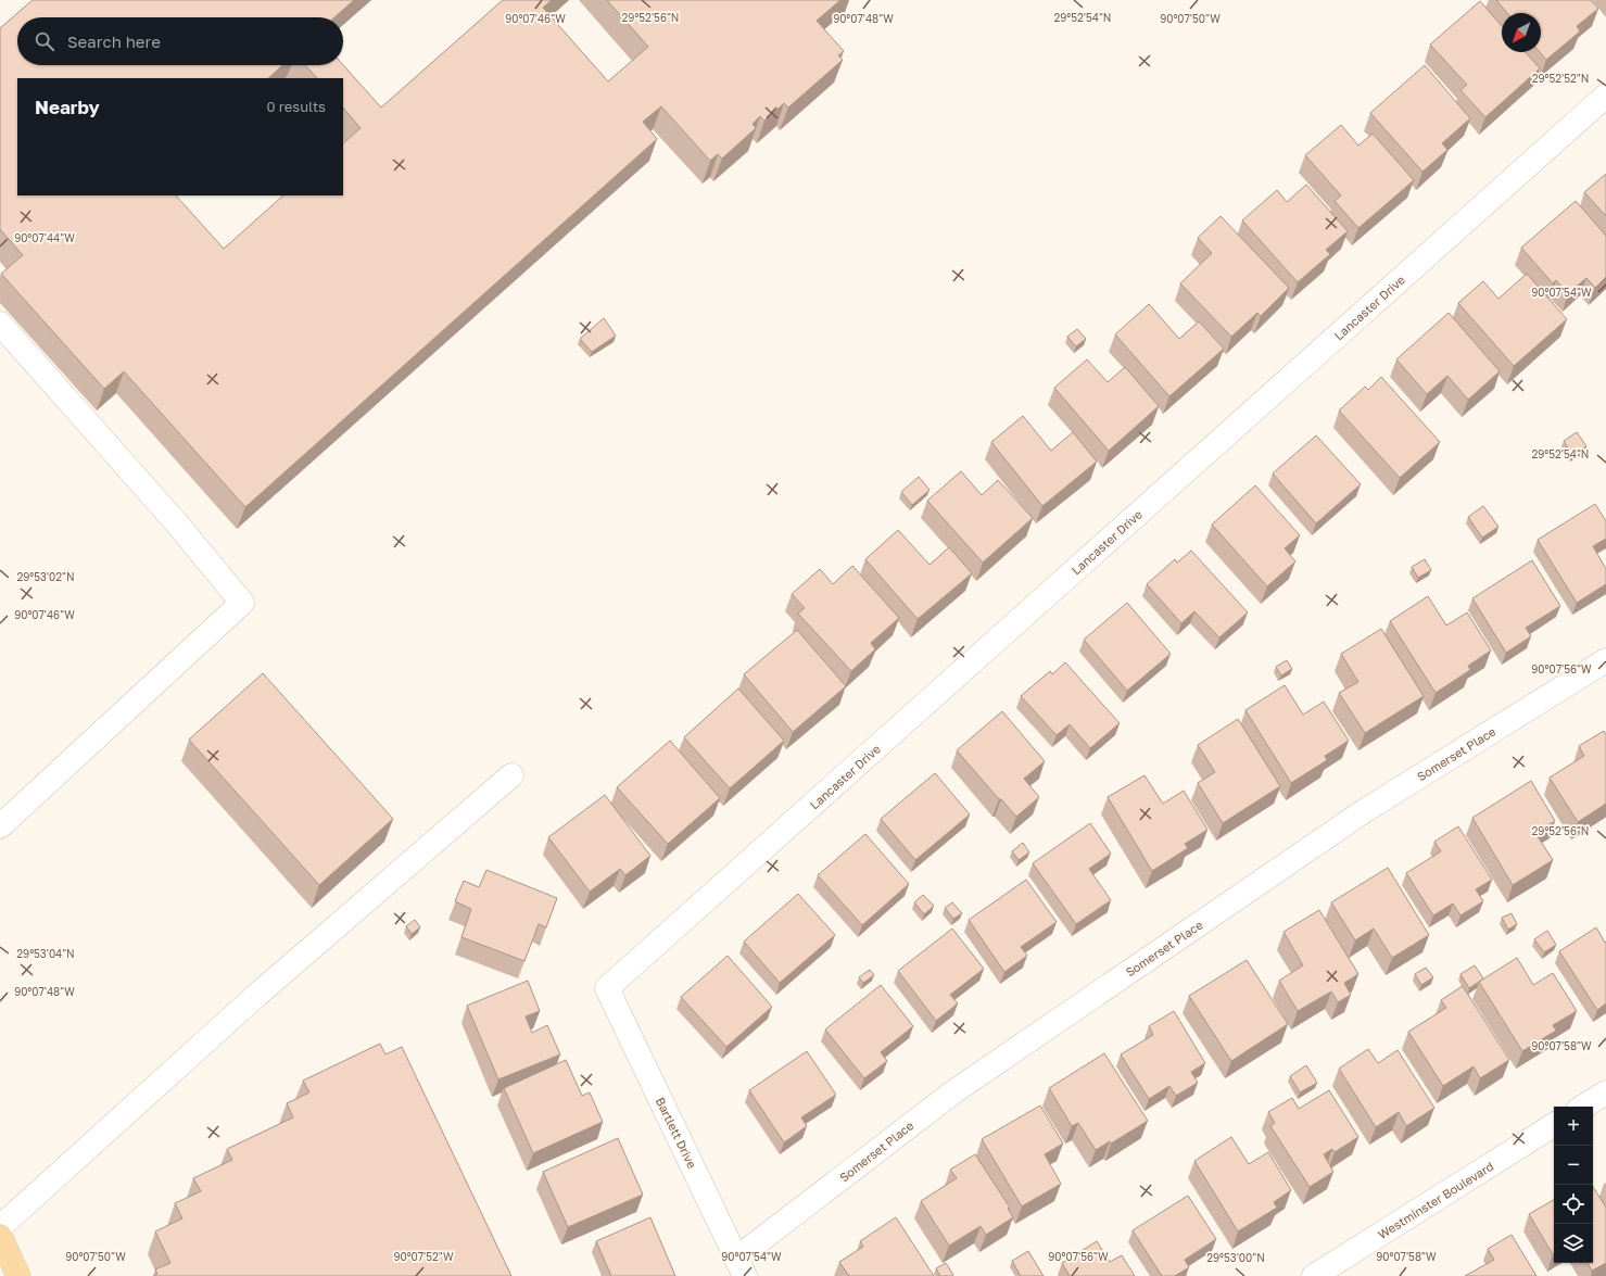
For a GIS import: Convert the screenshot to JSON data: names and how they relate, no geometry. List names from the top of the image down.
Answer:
{
  "streets": {
    "street": [
      "Lancaster Drive",
      "Somerset Place",
      "Bartlett Drive",
      "Westminster Boulevard"
    ]
  },
  "crossings": [
    ["Lancaster Drive", "Bartlett Drive"],
    ["Somerset Place", "Bartlett Drive"]
  ],
  "north": "bottom left",
  "page": {
    "search": "Search here",
    "heading": ["Nearby", "0 results"],
    "map_buttons": ["+", "−"]
  },
  "coordinates": [
    "29°52'56\"N",
    "29°52'54\"N",
    "90°07'46\"W",
    "90°07'48\"W",
    "90°07'50\"W",
    "29°52'52\"N",
    "90°07'44\"W",
    "90°07'54\"W",
    "29°53'02\"N",
    "90°07'56\"W",
    "29°53'04\"N",
    "90°07'58\"W",
    "90°07'52\"W",
    "29°53'00\"N"
  ]
}
